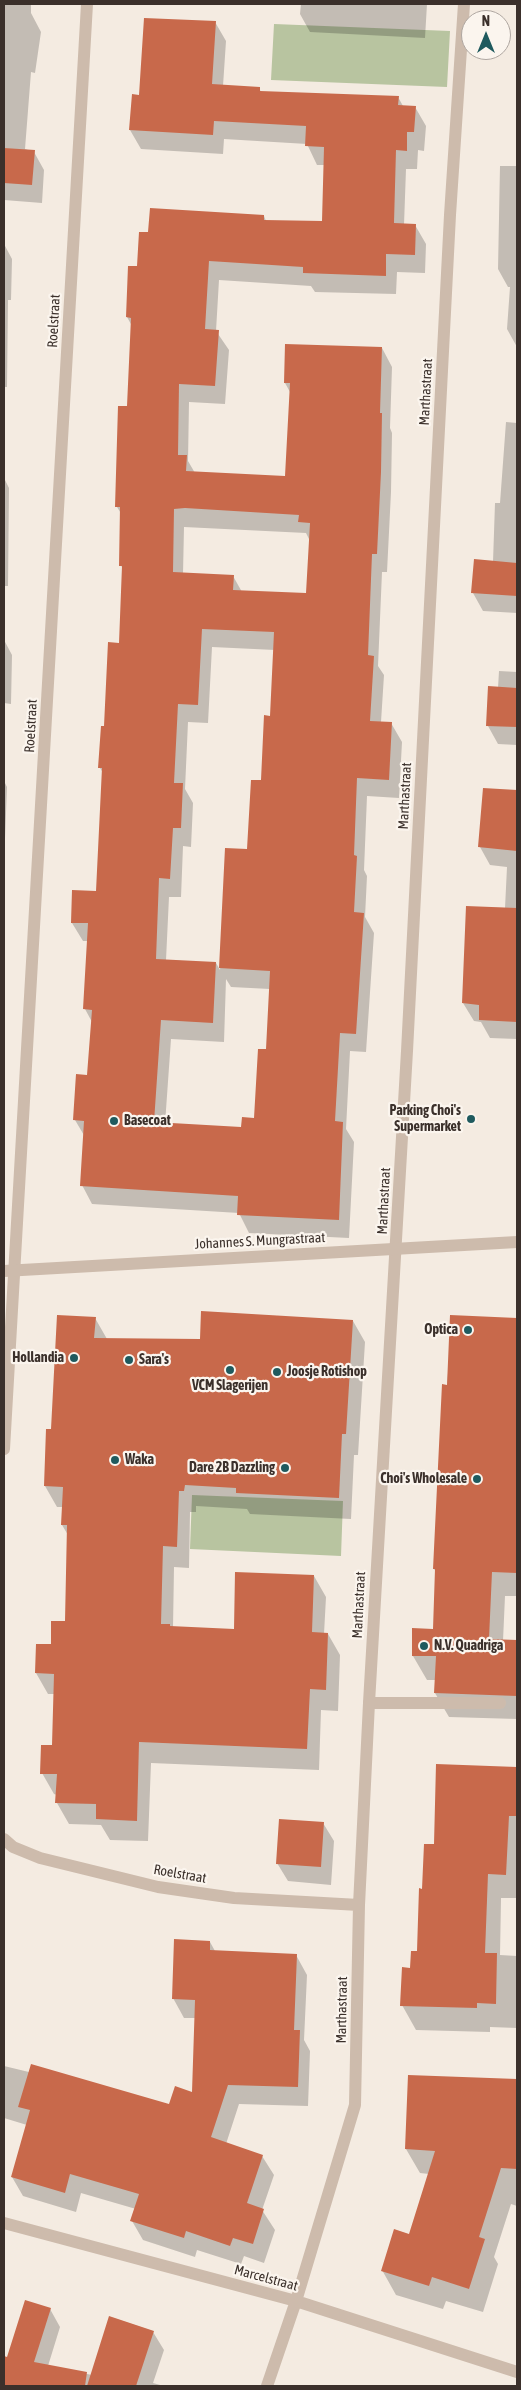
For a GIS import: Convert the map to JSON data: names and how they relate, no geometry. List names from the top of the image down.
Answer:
{
  "streets": {
    "street": [
      "Roelstraat",
      "Marthastraat",
      "Johannes S. Mungrastraat",
      "Marcelstraat"
    ]
  },
  "crossings": [
    ["Roelstraat", "Marthastraat"],
    ["Roelstraat", "Johannes S. Mungrastraat"],
    ["Marthastraat", "Johannes S. Mungrastraat"],
    ["Marthastraat", "Marcelstraat"]
  ],
  "places": [
    "Parking Choi's Supermarket",
    "Basecoat",
    "Optica",
    "Hollandia",
    "Sara's",
    "VCM Slagerijen",
    "Joosje Rotishop",
    "Waka",
    "Dare 2B Dazzling",
    "Choi's Wholesale",
    "N.V. Quadriga"
  ],
  "north": "top"
}
